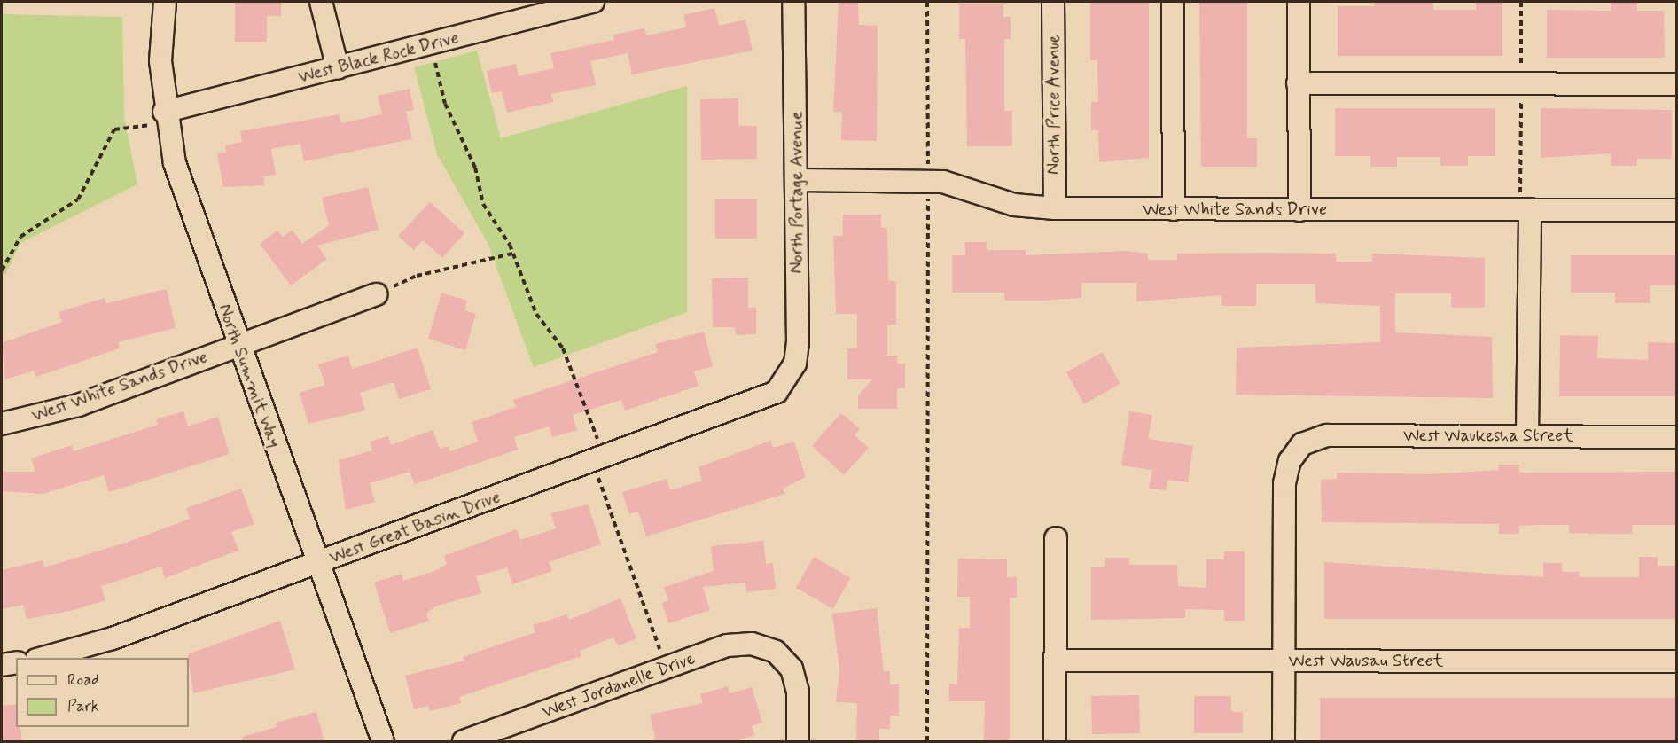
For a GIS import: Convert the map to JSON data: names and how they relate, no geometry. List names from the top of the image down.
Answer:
{
  "streets": {
    "street": [
      "West Black Rock Drive",
      "North Price Avenue",
      "North Portage Avenue",
      "West White Sands Drive",
      "North Summit Way",
      "West Waukesha Street",
      "West Great Basin Drive",
      "West Wausau Street",
      "West Jordanelle Drive"
    ]
  },
  "crossings": [
    ["West Black Rock Drive", "North Summit Way"],
    ["North Price Avenue", "West White Sands Drive"],
    ["North Portage Avenue", "West White Sands Drive"],
    ["North Portage Avenue", "West Great Basin Drive"],
    ["West White Sands Drive", "North Summit Way"],
    ["North Summit Way", "West Great Basin Drive"],
    ["West Waukesha Street", "West Wausau Street"]
  ],
  "legend": ["Road", "Park"]
}
